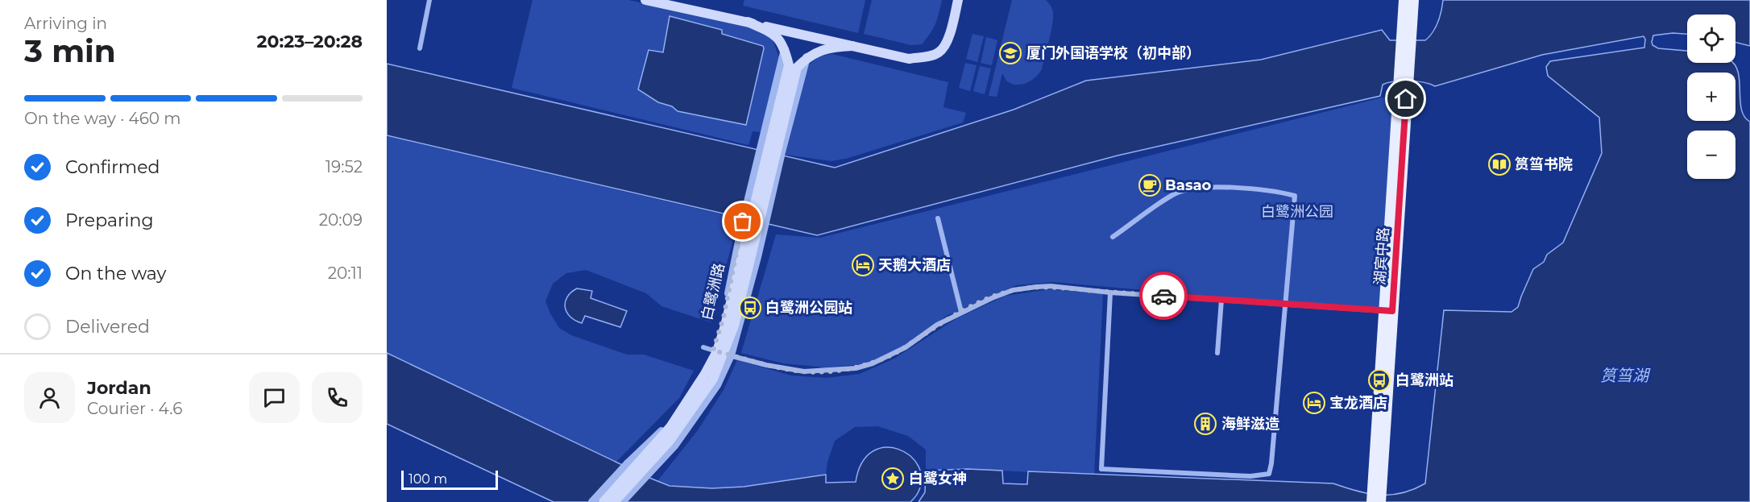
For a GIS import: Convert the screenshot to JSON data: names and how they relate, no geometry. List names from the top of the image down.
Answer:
{
  "streets": {
    "main road": ["湖宾中路", "白鹭洲路"]
  },
  "water": ["筼筜湖"],
  "parks": ["白鹭洲公园"],
  "places": {
    "school or university": ["厦门外国语学校（初中部）"],
    "library": ["筼筜书院"],
    "cafe": ["Basao"],
    "hotel": ["天鹅大酒店", "宝龙酒店"],
    "bus stop": ["白鹭洲公园站", "白鹭洲站"],
    "building": ["海鲜滋造"],
    "place": ["白鹭女神"]
  },
  "scale_bar": "100 m",
  "page": {
    "heading": ["3 min", "Arriving in", "20:23–20:28"],
    "panel": ["Jordan", "Courier · 4.6"],
    "map_buttons": ["+", "−"],
    "bar": "On the way · 460 m",
    "list": [
      ["Confirmed", "19:52"],
      ["Preparing", "20:09"],
      ["On the way", "20:11"],
      "Delivered"
    ],
    "scale": "100 m"
  }
}
